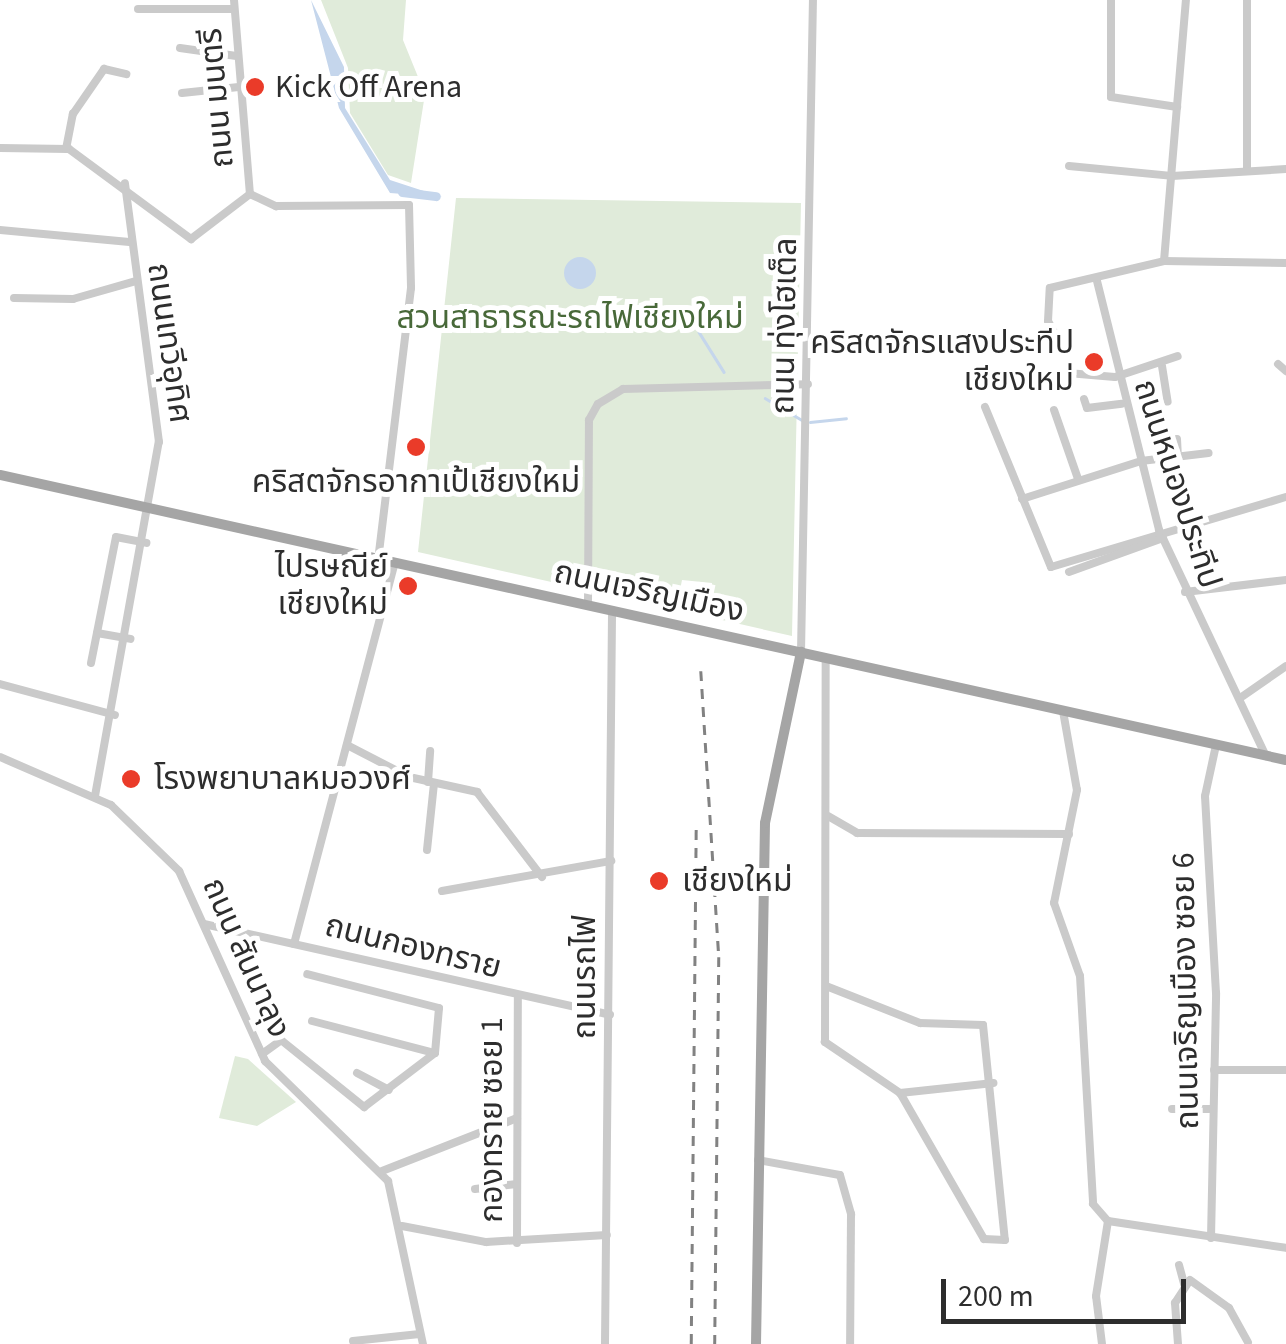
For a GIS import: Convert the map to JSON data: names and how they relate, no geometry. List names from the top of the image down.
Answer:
{
  "streets": {
    "main road": ["ถนนเจริญเมือง"],
    "street": [
      "ถนน มนตรี",
      "ถนน ทุ่งโฮเต็ล",
      "ถนนเทวีอุทิศ",
      "ถนนหนองประทีป",
      "ถนนกองทราย",
      "ถนน สันนาลุง",
      "ถนนรถไฟ",
      "ถนนเจริญเมือง ซอย 6",
      "กองทราย ซอย 1"
    ]
  },
  "crossings": [
    ["ถนน มนตรี", "ถนนเทวีอุทิศ"],
    ["ถนน ทุ่งโฮเต็ล", "ถนนเจริญเมือง"],
    ["ถนนเทวีอุทิศ", "ถนนเจริญเมือง"],
    ["ถนนเทวีอุทิศ", "ถนน สันนาลุง"],
    ["ถนนหนองประทีป", "ถนนเจริญเมือง"],
    ["ถนนเจริญเมือง", "ถนนรถไฟ"],
    ["ถนนเจริญเมือง", "ถนนเจริญเมือง ซอย 6"],
    ["ถนนกองทราย", "ถนน สันนาลุง"],
    ["ถนนกองทราย", "ถนนรถไฟ"],
    ["ถนนกองทราย", "กองทราย ซอย 1"]
  ],
  "parks": ["สวนสาธารณะรถไฟเชียงใหม่"],
  "places": [
    "Kick Off Arena",
    "คริสตจักรแสงประทีป เชียงใหม่",
    "คริสตจักรอากาเป้เชียงใหม่",
    "ไปรษณีย์ เชียงใหม่",
    "โรงพยาบาลหมอวงศ์",
    "เชียงใหม่"
  ],
  "scale_bar": "200 m"
}
